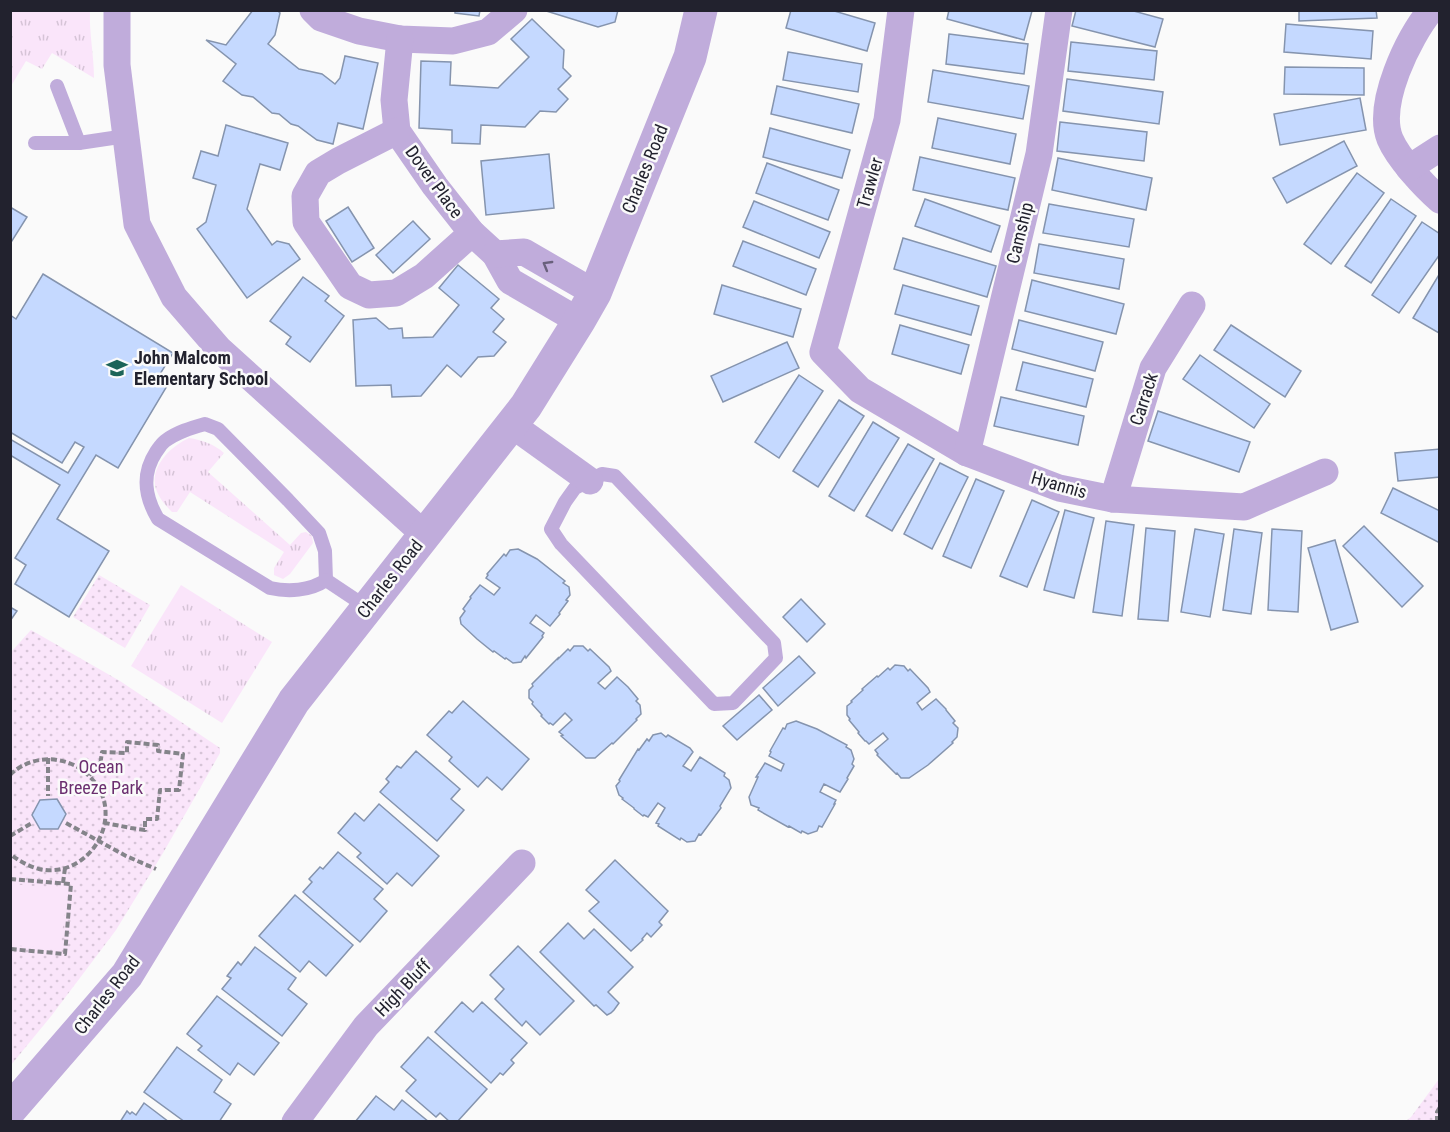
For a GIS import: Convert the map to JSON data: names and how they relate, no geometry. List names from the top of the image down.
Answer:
{
  "streets": {
    "street": [
      "Charles Road",
      "Dover Place",
      "Trawler",
      "Camship",
      "Carrack",
      "Hyannis",
      "High Bluff"
    ]
  },
  "crossings": [
    ["Charles Road", "Dover Place"],
    ["Trawler", "Hyannis"],
    ["Camship", "Hyannis"],
    ["Carrack", "Hyannis"]
  ],
  "parks": ["Ocean Breeze Park"],
  "places": {
    "school or university": ["John Malcom Elementary School"]
  }
}
